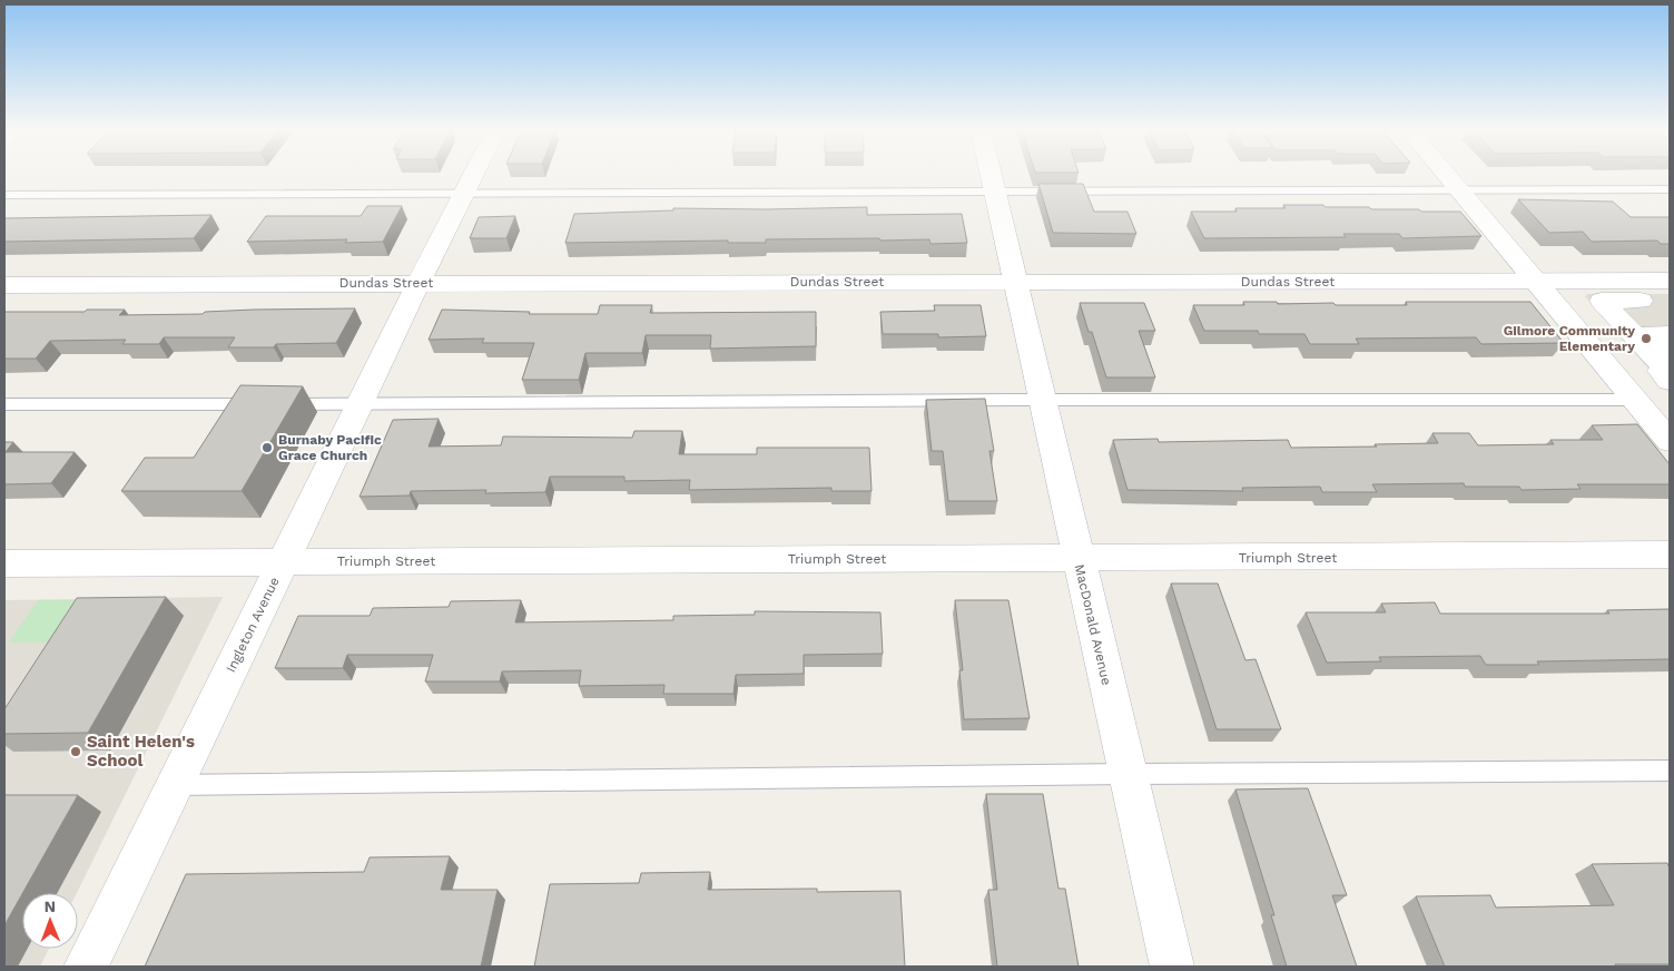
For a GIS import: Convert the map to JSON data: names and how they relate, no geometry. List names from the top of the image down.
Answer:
{
  "streets": {
    "street": [
      "Dundas Street",
      "Triumph Street",
      "Ingleton Avenue",
      "MacDonald Avenue"
    ]
  },
  "crossings": [
    ["Dundas Street", "Ingleton Avenue"],
    ["Dundas Street", "MacDonald Avenue"],
    ["Triumph Street", "Ingleton Avenue"],
    ["Triumph Street", "MacDonald Avenue"]
  ],
  "places": ["Gilmore Community Elementary", "Burnaby Pacific Grace Church", "Saint Helen's School"],
  "north": "top"
}
